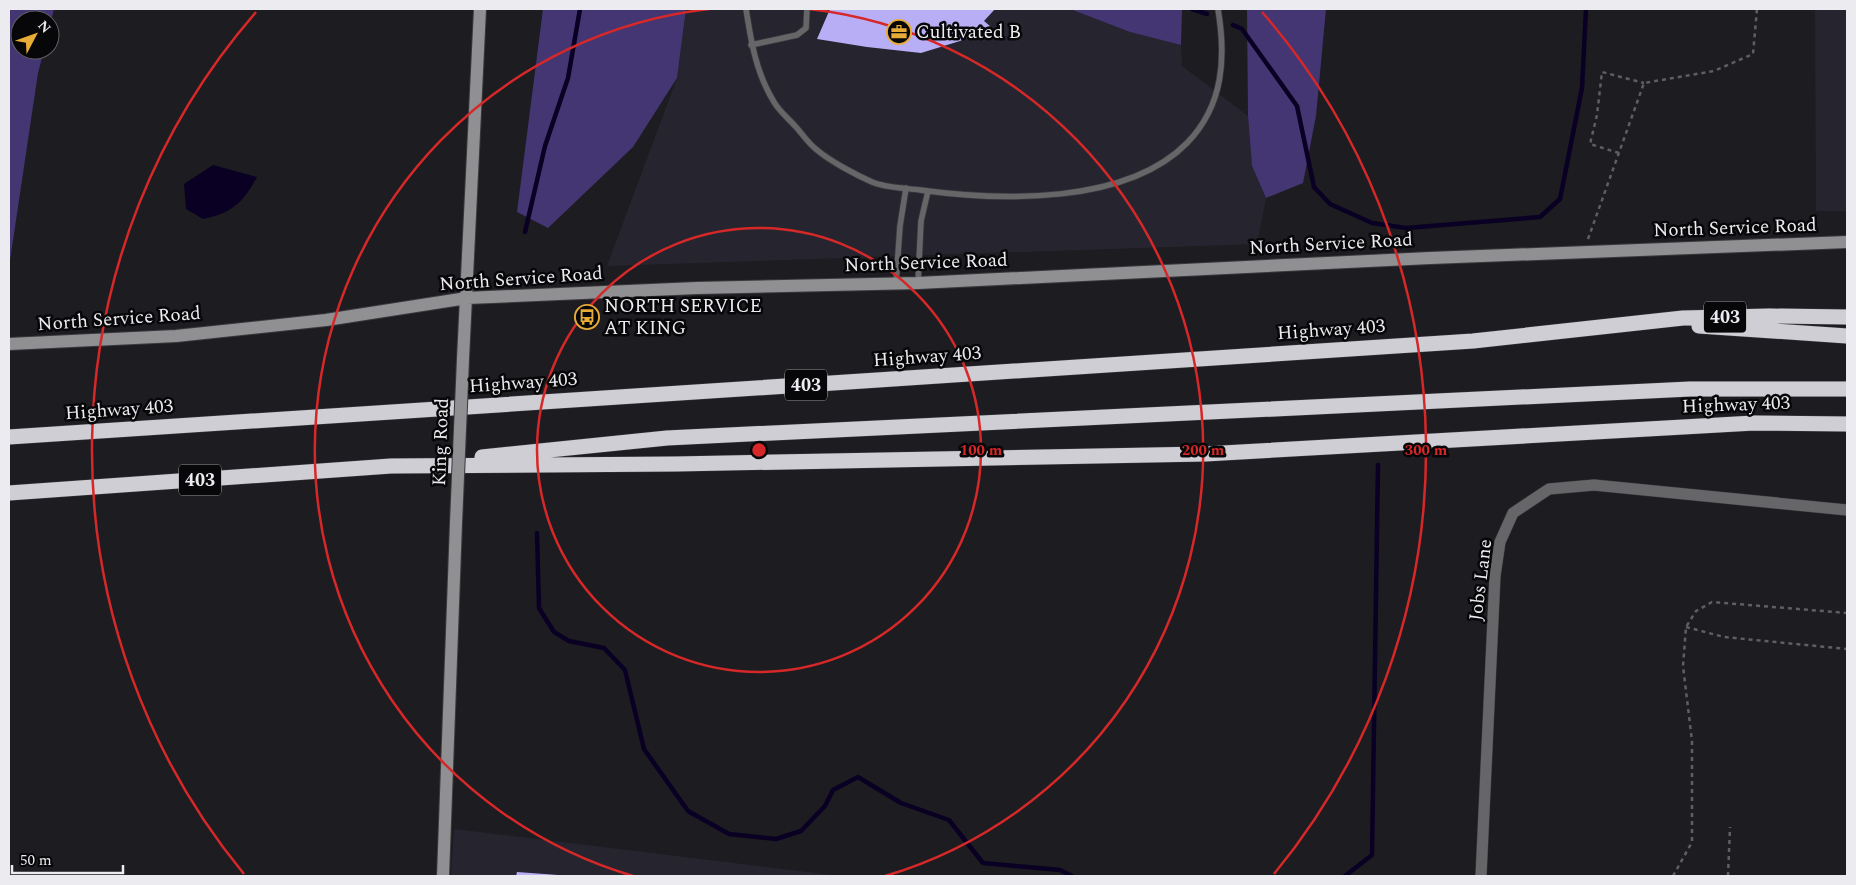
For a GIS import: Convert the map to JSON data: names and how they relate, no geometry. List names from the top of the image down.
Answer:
{
  "streets": {
    "highway": ["403", "Highway 403"],
    "street": ["North Service Road", "King Road", "Jobs Lane"]
  },
  "crossings": [
    ["North Service Road", "King Road"]
  ],
  "places": {
    "office": ["Cultivated B"],
    "bus stop": ["NORTH SERVICE AT KING"]
  },
  "scale_bar": "50 m",
  "north": "top right",
  "rings": ["100 m", "200 m", "300 m"]
}
